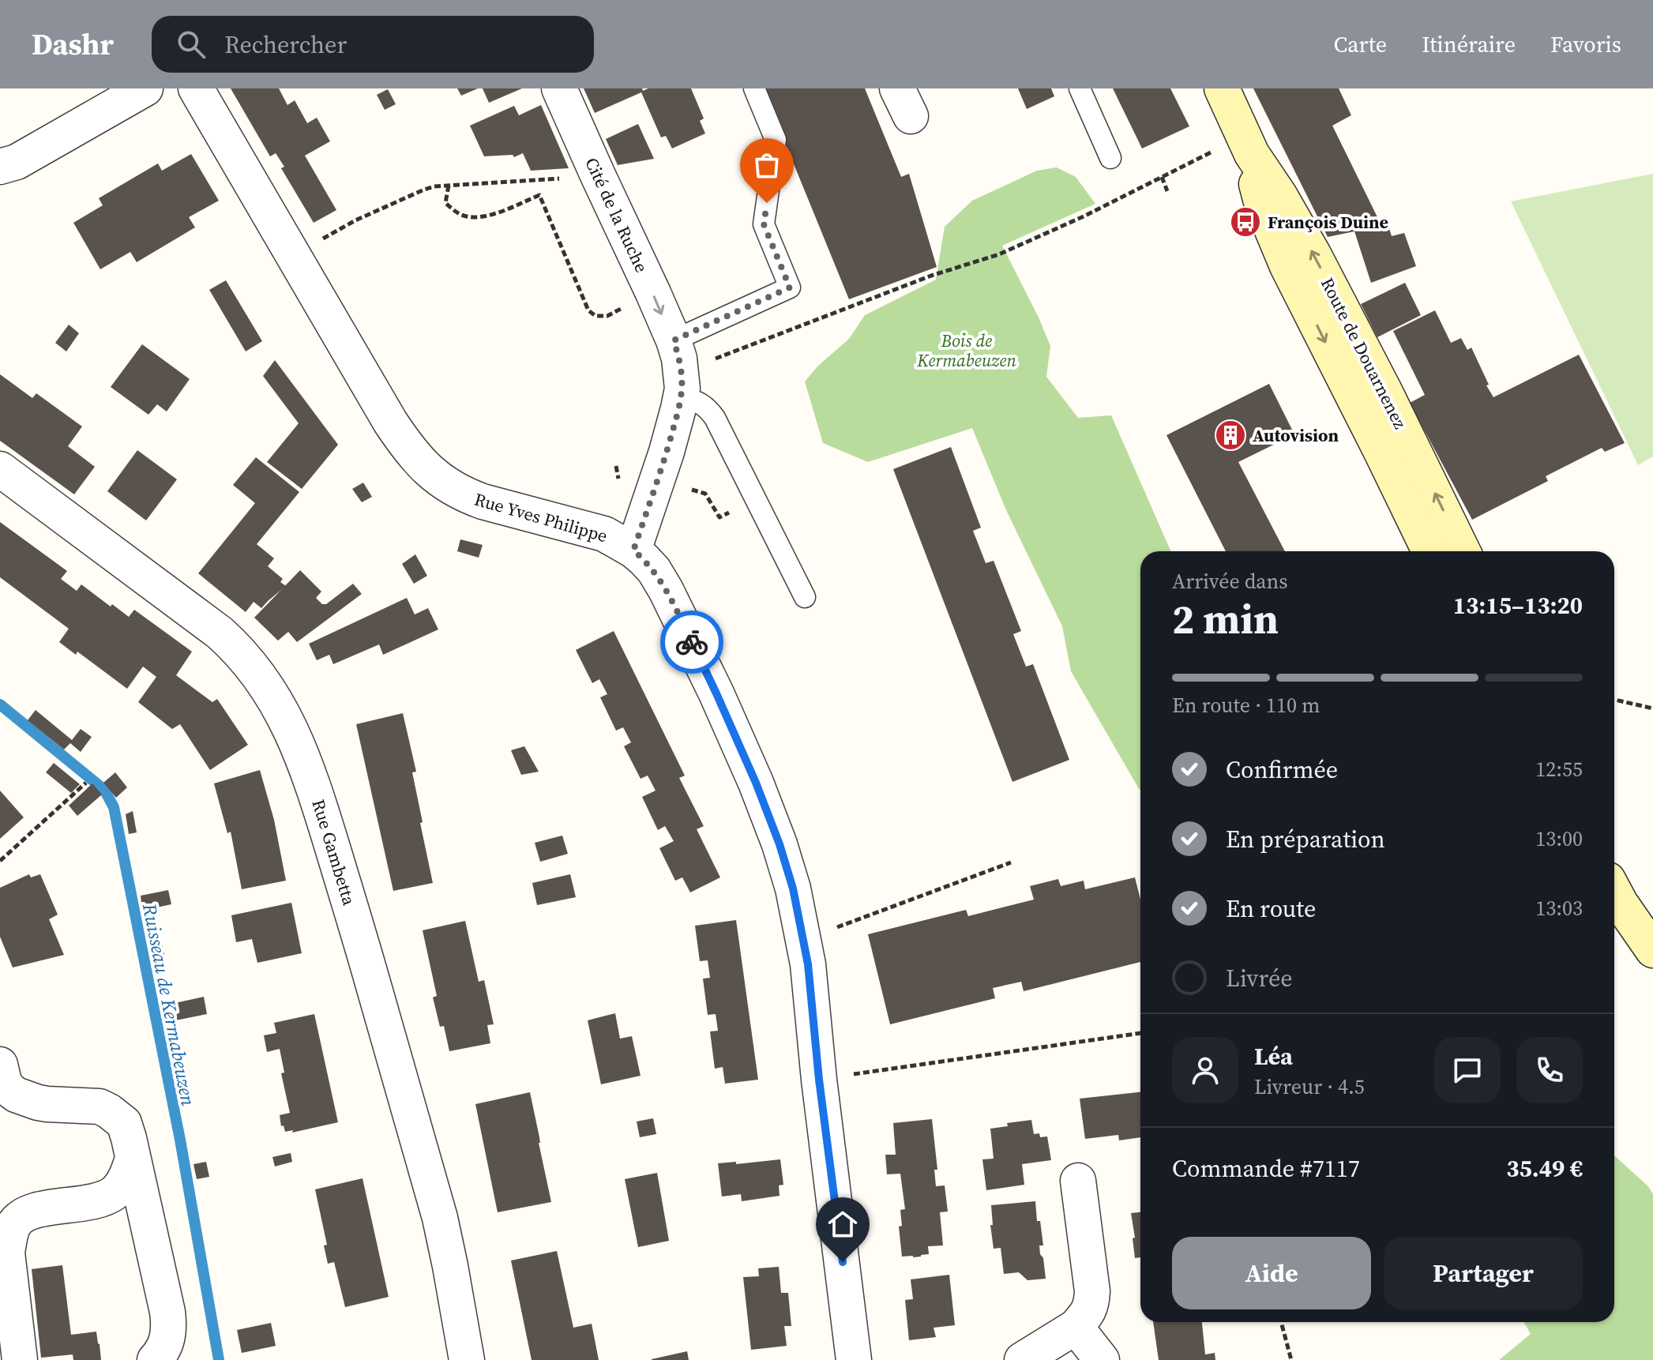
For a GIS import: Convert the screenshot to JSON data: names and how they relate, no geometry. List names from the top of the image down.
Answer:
{
  "streets": {
    "main road": ["Route de Douarnenez"],
    "street": ["Cité de la Ruche", "Rue Yves Philippe", "Rue Gambetta"]
  },
  "crossings": [
    ["Cité de la Ruche", "Rue Yves Philippe"]
  ],
  "one_way": ["Cité de la Ruche"],
  "water": ["Ruisseau de Kermabeuzen"],
  "parks": ["Bois de Kermabeuzen"],
  "places": {
    "bus stop": ["François Duine"],
    "building": ["Autovision"]
  },
  "page": {
    "header": "Dashr",
    "search": "Rechercher",
    "nav": ["Carte", "Itinéraire", "Favoris"],
    "heading": ["2 min", "Arrivée dans", "13:15–13:20"],
    "panel": [
      "Léa",
      "Livreur · 4.5",
      "Commande #7117",
      "35.49 €"
    ],
    "bar": "En route · 110 m",
    "list": [
      ["Confirmée", "12:55"],
      ["En préparation", "13:00"],
      ["En route", "13:03"],
      "Livrée"
    ],
    "buttons": ["Aide", "Partager"]
  }
}
